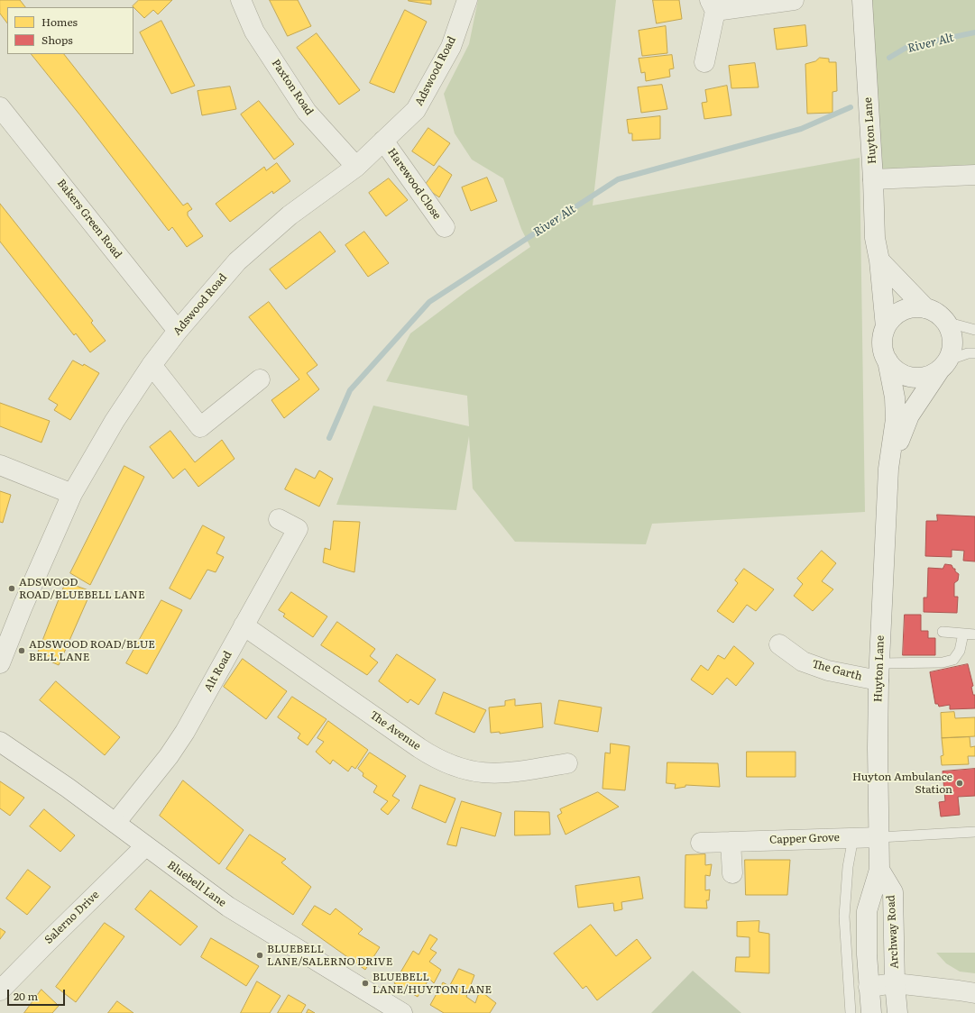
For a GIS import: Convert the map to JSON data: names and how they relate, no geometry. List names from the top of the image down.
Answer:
{
  "streets": {
    "street": [
      "Adswood Road",
      "Paxton Road",
      "Huyton Lane",
      "Harewood Close",
      "Bakers Green Road",
      "The Garth",
      "Alt Road",
      "The Avenue",
      "Capper Grove",
      "Bluebell Lane",
      "Salerno Drive",
      "Archway Road"
    ]
  },
  "crossings": [
    ["Adswood Road", "Paxton Road"],
    ["Adswood Road", "Harewood Close"],
    ["Adswood Road", "Bakers Green Road"],
    ["Huyton Lane", "The Garth"],
    ["Huyton Lane", "Capper Grove"],
    ["Huyton Lane", "Archway Road"],
    ["Alt Road", "The Avenue"],
    ["Alt Road", "Bluebell Lane"],
    ["Bluebell Lane", "Salerno Drive"]
  ],
  "water": ["River Alt"],
  "places": [
    "ADSWOOD ROAD/BLUEBELL LANE",
    "ADSWOOD ROAD/BLUE BELL LANE",
    "Huyton Ambulance Station",
    "BLUEBELL LANE/SALERNO DRIVE",
    "BLUEBELL LANE/HUYTON LANE"
  ],
  "legend": ["Homes", "Shops"],
  "scale_bar": "20 m"
}
